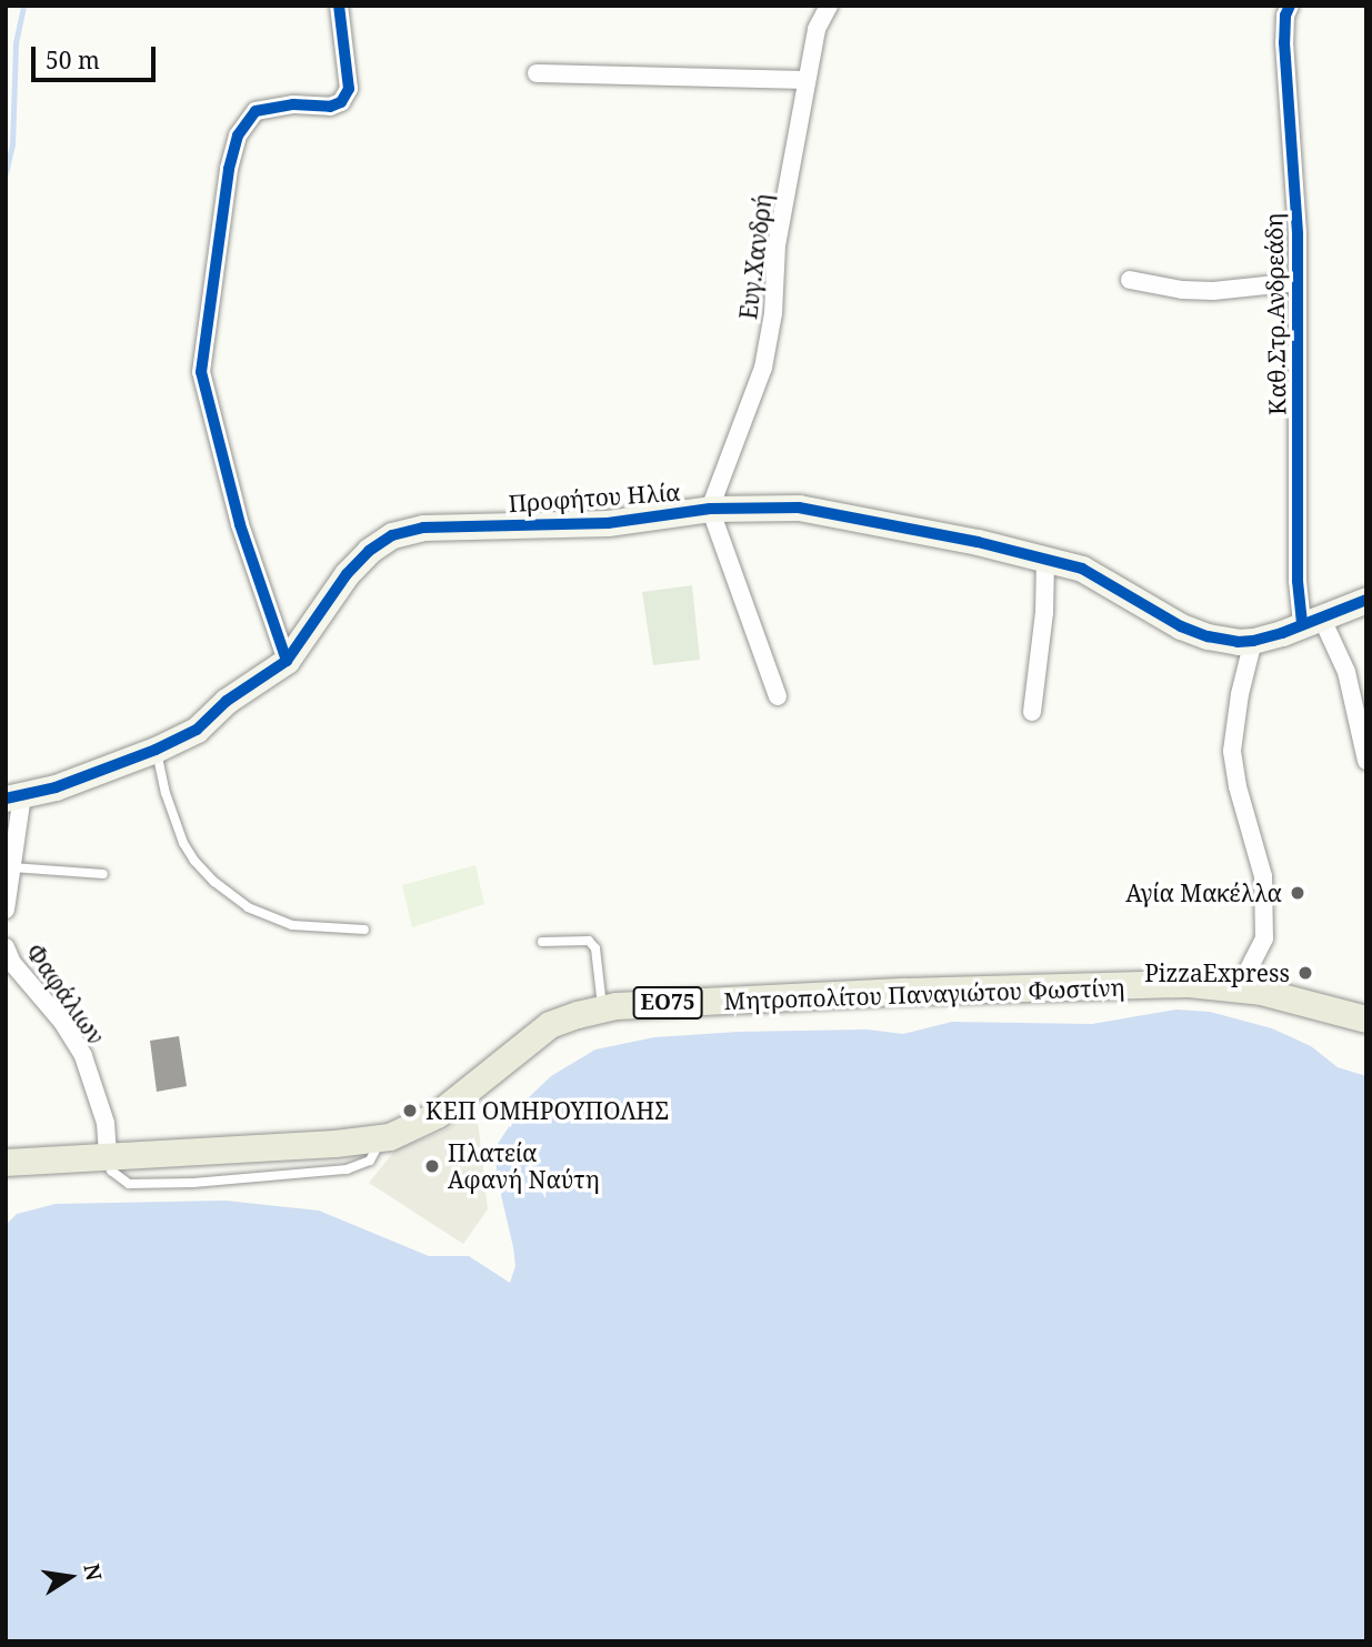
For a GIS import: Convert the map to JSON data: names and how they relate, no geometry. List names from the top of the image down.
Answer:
{
  "streets": {
    "main road": ["Μητροπολίτου Παναγιώτου Φωστίνη", "ΕΟ75"],
    "street": [
      "Ευγ.Χανδρή",
      "Καθ.Στρ.Ανδρεάδη",
      "Προφήτου Ηλία",
      "Φαφάλιων"
    ]
  },
  "crossings": [
    ["Ευγ.Χανδρή", "Προφήτου Ηλία"],
    ["Καθ.Στρ.Ανδρεάδη", "Προφήτου Ηλία"],
    ["Φαφάλιων", "Μητροπολίτου Παναγιώτου Φωστίνη"]
  ],
  "places": [
    "Αγία Μακέλλα",
    "PizzaExpress",
    "ΚΕΠ ΟΜΗΡΟΥΠΟΛΗΣ",
    "Πλατεία Αφανή Ναύτη"
  ],
  "scale_bar": "50 m",
  "north": "right"
}
